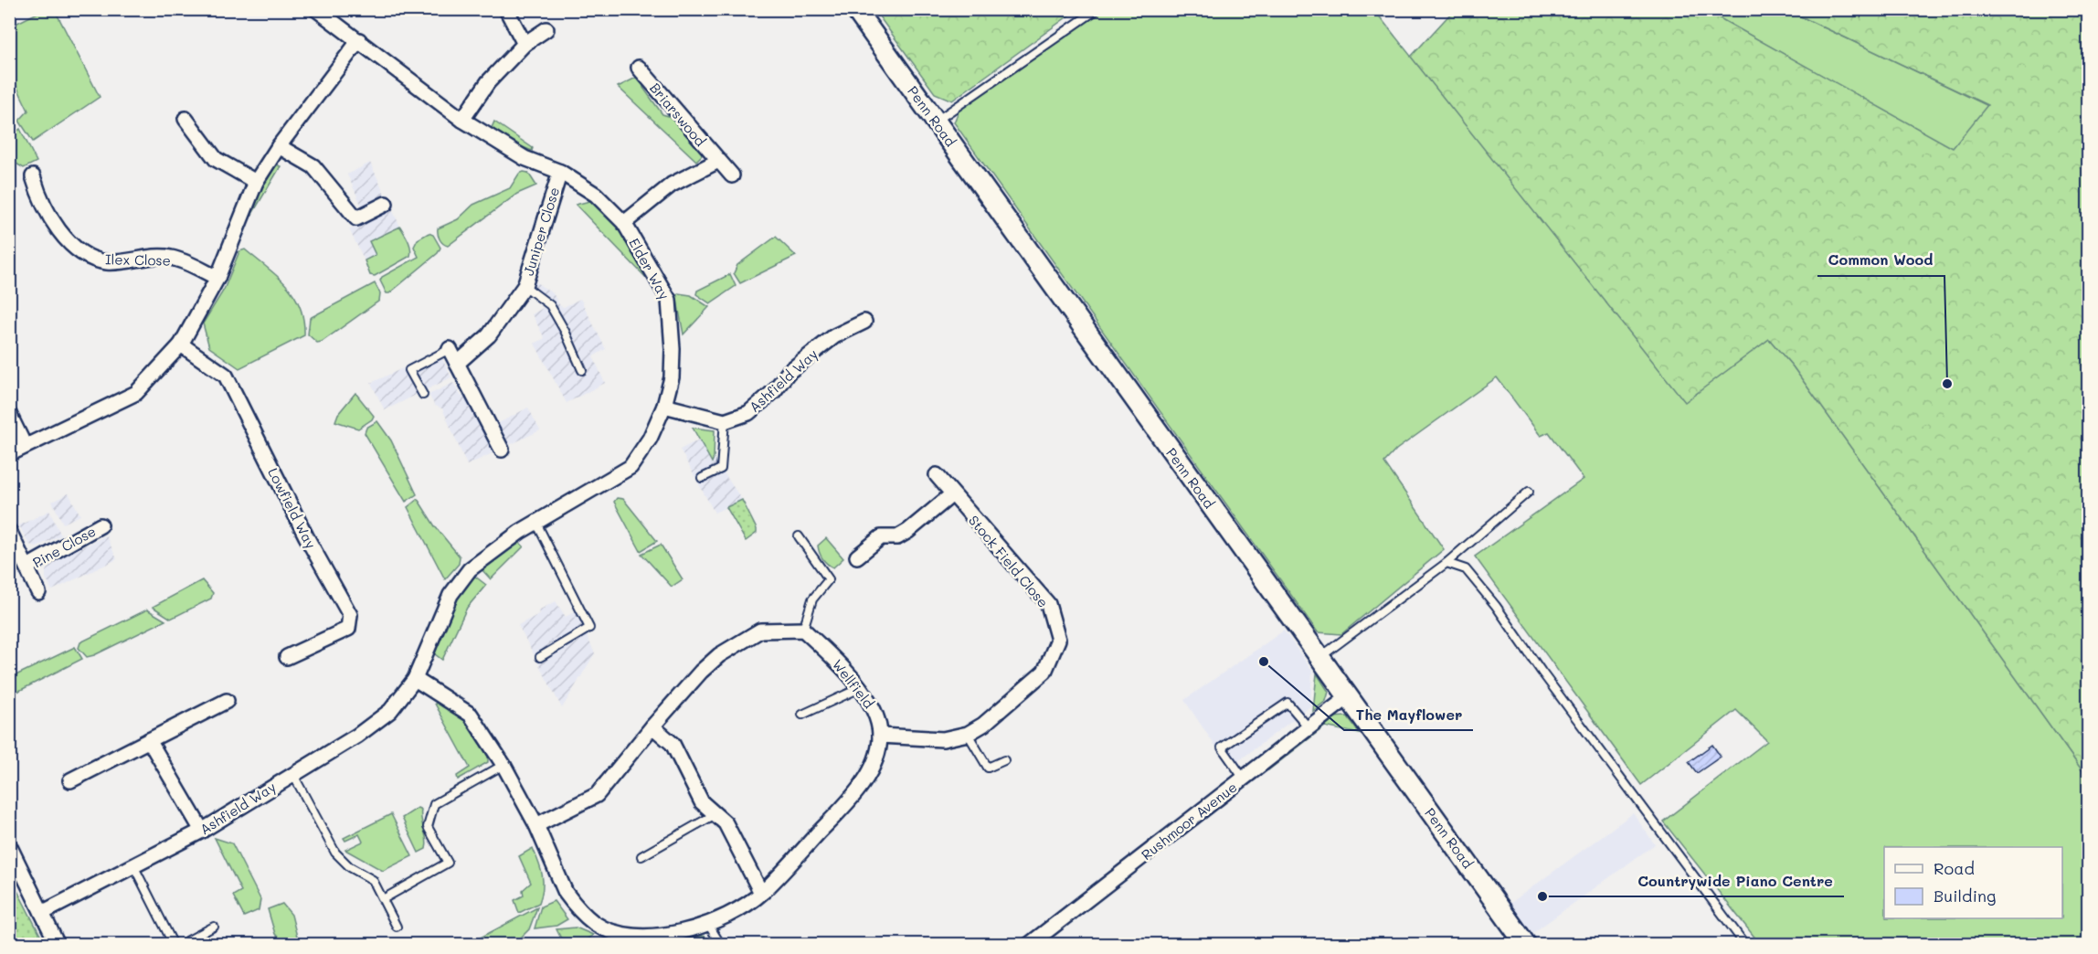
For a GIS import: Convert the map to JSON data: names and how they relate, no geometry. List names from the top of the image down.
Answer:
{
  "streets": {
    "main road": ["Penn Road"],
    "street": [
      "Briarswood",
      "Juniper Close",
      "Ilex Close",
      "Elder Way",
      "Ashfield Way",
      "Lowfield Way",
      "Pine Close",
      "Stock Field Close",
      "Wellfield",
      "Rushmoor Avenue"
    ]
  },
  "crossings": [
    ["Briarswood", "Elder Way"],
    ["Penn Road", "Rushmoor Avenue"],
    ["Juniper Close", "Elder Way"],
    ["Elder Way", "Ashfield Way"],
    ["Elder Way", "Wellfield"],
    ["Ashfield Way", "Wellfield"],
    ["Stock Field Close", "Wellfield"]
  ],
  "places": ["Common Wood", "The Mayflower", "Countrywide Piano Centre"],
  "legend": ["Road", "Building"]
}
